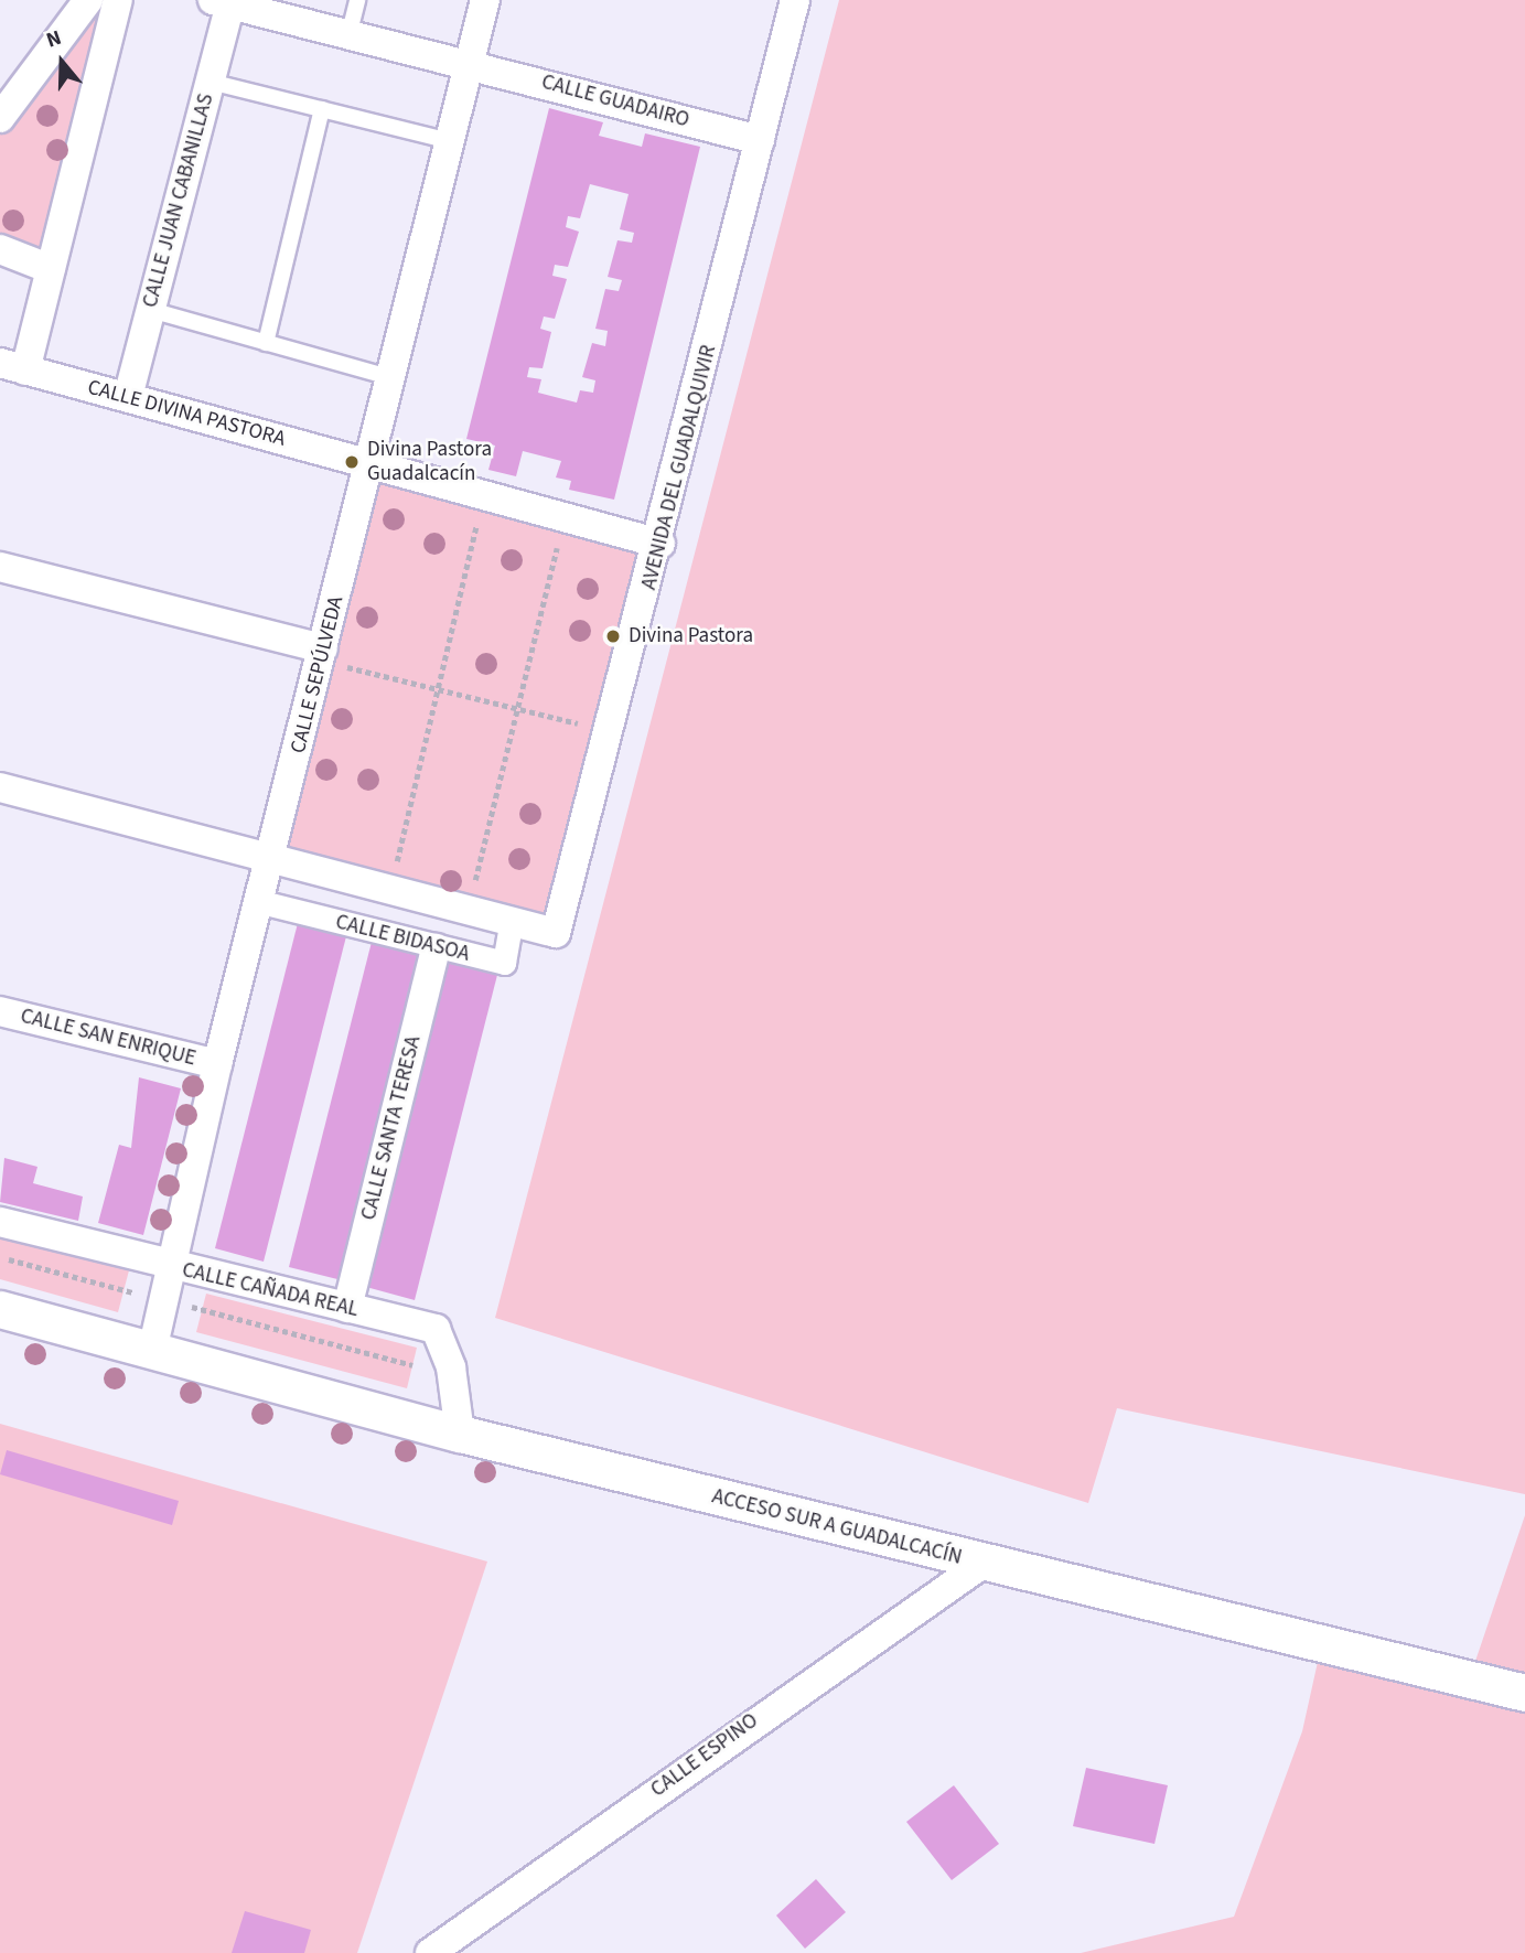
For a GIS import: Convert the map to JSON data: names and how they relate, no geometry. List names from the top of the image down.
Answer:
{
  "streets": {
    "street": [
      "CALLE GUADAIRO",
      "CALLE JUAN CABANILLAS",
      "CALLE DIVINA PASTORA",
      "AVENIDA DEL GUADALQUIVIR",
      "CALLE SEPÚLVEDA",
      "CALLE BIDASOA",
      "CALLE SAN ENRIQUE",
      "CALLE SANTA TERESA",
      "CALLE CAÑADA REAL",
      "ACCESO SUR A GUADALCACÍN",
      "CALLE ESPINO"
    ]
  },
  "crossings": [
    ["CALLE GUADAIRO", "CALLE JUAN CABANILLAS"],
    ["CALLE GUADAIRO", "AVENIDA DEL GUADALQUIVIR"],
    ["CALLE GUADAIRO", "CALLE SEPÚLVEDA"],
    ["CALLE JUAN CABANILLAS", "CALLE DIVINA PASTORA"],
    ["CALLE DIVINA PASTORA", "AVENIDA DEL GUADALQUIVIR"],
    ["CALLE DIVINA PASTORA", "CALLE SEPÚLVEDA"],
    ["AVENIDA DEL GUADALQUIVIR", "CALLE BIDASOA"],
    ["CALLE SEPÚLVEDA", "CALLE BIDASOA"],
    ["CALLE SEPÚLVEDA", "CALLE SAN ENRIQUE"],
    ["CALLE SEPÚLVEDA", "CALLE CAÑADA REAL"],
    ["CALLE SEPÚLVEDA", "ACCESO SUR A GUADALCACÍN"],
    ["CALLE BIDASOA", "CALLE SANTA TERESA"],
    ["CALLE SANTA TERESA", "CALLE CAÑADA REAL"],
    ["CALLE CAÑADA REAL", "ACCESO SUR A GUADALCACÍN"],
    ["ACCESO SUR A GUADALCACÍN", "CALLE ESPINO"]
  ],
  "places": ["Divina Pastora Guadalcacín", "Divina Pastora"],
  "north": "top"
}
